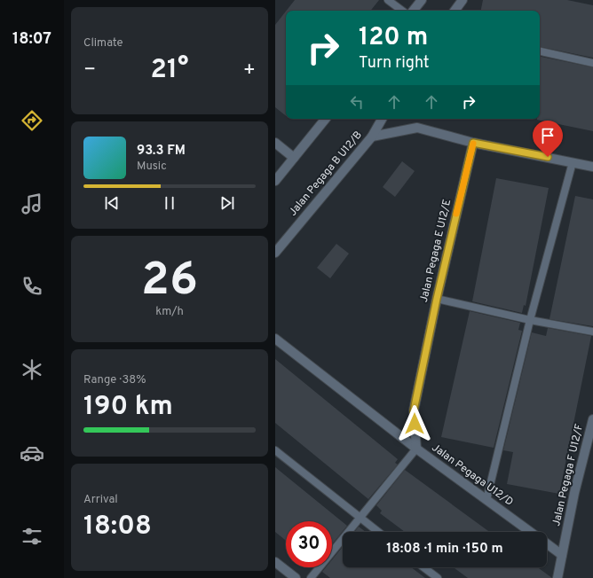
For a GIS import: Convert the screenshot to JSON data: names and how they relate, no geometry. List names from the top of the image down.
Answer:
{
  "streets": {
    "street": [
      "Jalan Pegaga B U12/B",
      "Jalan Pegaga E U12/E",
      "Jalan Pegaga U12/D",
      "Jalan Pegaga F U12/F"
    ]
  },
  "crossings": [
    ["Jalan Pegaga B U12/B", "Jalan Pegaga E U12/E"],
    ["Jalan Pegaga E U12/E", "Jalan Pegaga U12/D"],
    ["Jalan Pegaga U12/D", "Jalan Pegaga F U12/F"]
  ],
  "page": {
    "tabs": "18:07",
    "tile": [
      "Climate",
      ["26", "km/h"],
      ["Range · 38%", "190 km"],
      ["Arrival", "18:08"]
    ],
    "turn": ["120 m", "Turn right"],
    "heat": ["−", "21°", "+"],
    "song": ["93.3 FM", "Music"],
    "limit": "30",
    "trip": "18:08 · 1 min · 150 m"
  }
}
